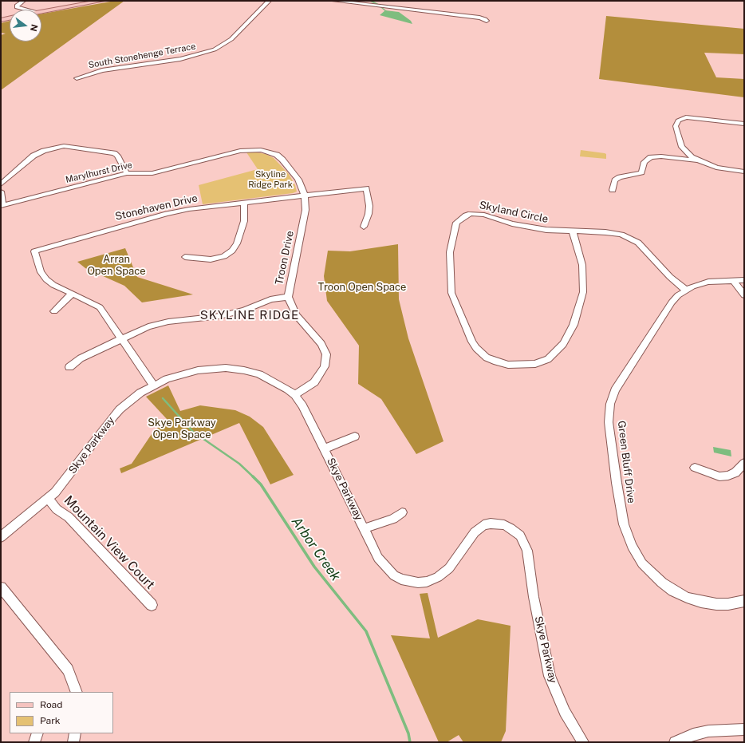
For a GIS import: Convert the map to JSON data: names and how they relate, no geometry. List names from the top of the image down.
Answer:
{
  "streets": {
    "street": [
      "South Stonehenge Terrace",
      "Marylhurst Drive",
      "Stonehaven Drive",
      "Skyland Circle",
      "Troon Drive",
      "Skye Parkway",
      "Green Bluff Drive",
      "Mountain View Court"
    ]
  },
  "crossings": [
    ["Marylhurst Drive", "Troon Drive"],
    ["Stonehaven Drive", "Troon Drive"],
    ["Stonehaven Drive", "Skye Parkway"],
    ["Skyland Circle", "Green Bluff Drive"],
    ["Troon Drive", "Skye Parkway"],
    ["Skye Parkway", "Mountain View Court"]
  ],
  "districts": ["SKYLINE RIDGE"],
  "water": ["Arbor Creek"],
  "parks": [
    "Skyline Ridge Park",
    "Arran Open Space",
    "Troon Open Space",
    "Skye Parkway Open Space"
  ],
  "legend": ["Road", "Park"],
  "north": "right"
}
